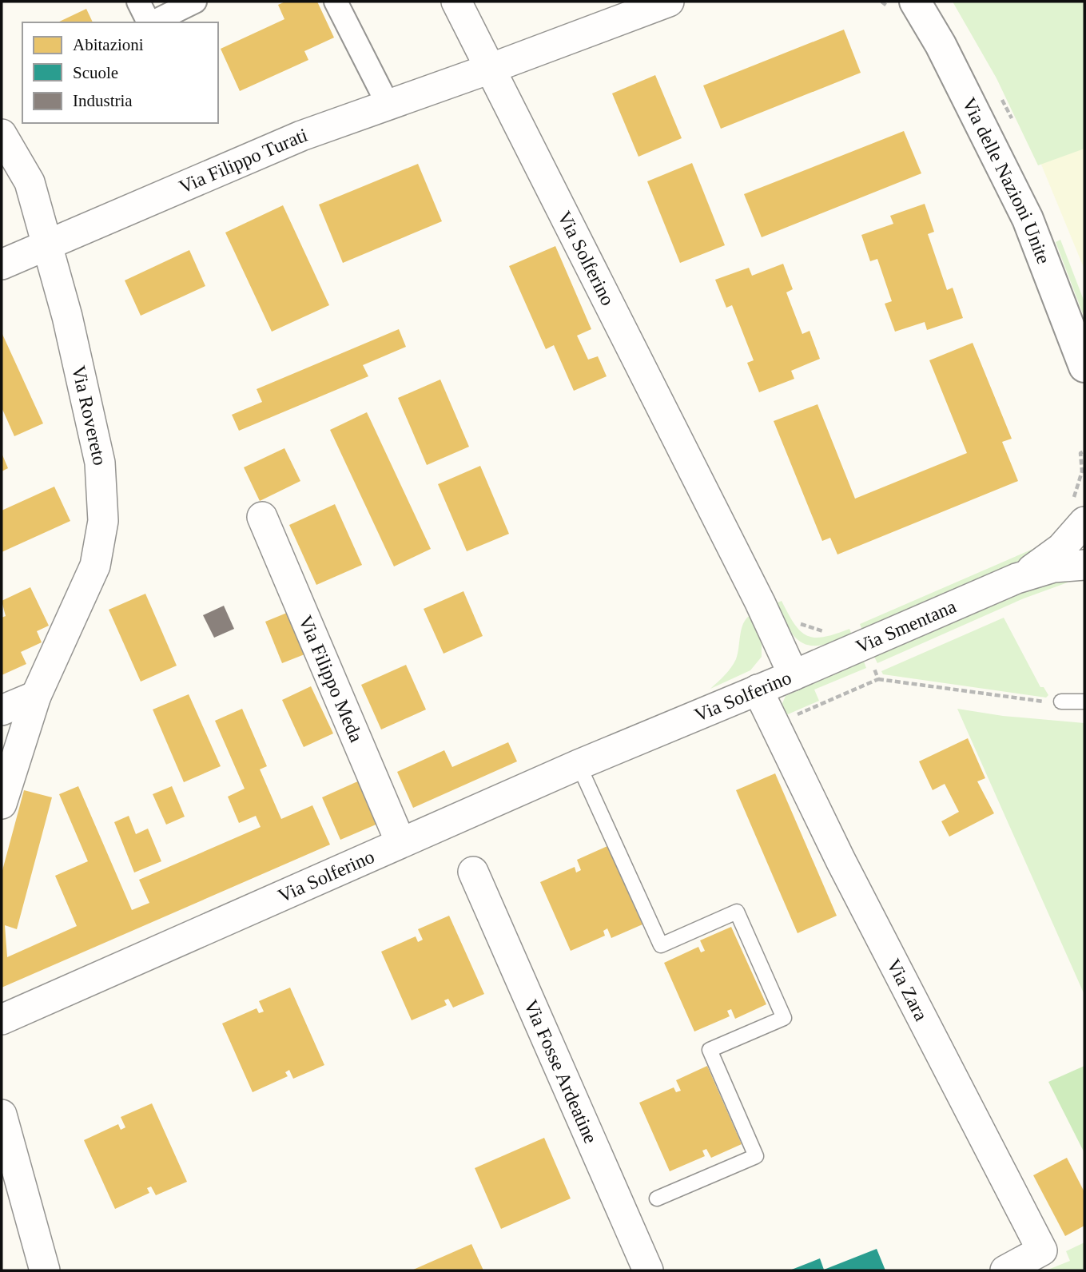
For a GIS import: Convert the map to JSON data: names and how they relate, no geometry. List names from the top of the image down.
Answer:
{
  "streets": {
    "street": [
      "Via Filippo Turati",
      "Via delle Nazioni Unite",
      "Via Solferino",
      "Via Rovereto",
      "Via Smentana",
      "Via Filippo Meda",
      "Via Zara",
      "Via Fosse Ardeatine"
    ]
  },
  "crossings": [
    ["Via Filippo Turati", "Via Solferino"],
    ["Via Filippo Turati", "Via Rovereto"],
    ["Via Solferino", "Via Smentana"],
    ["Via Solferino", "Via Filippo Meda"],
    ["Via Solferino", "Via Zara"]
  ],
  "legend": ["Abitazioni", "Scuole", "Industria"]
}
